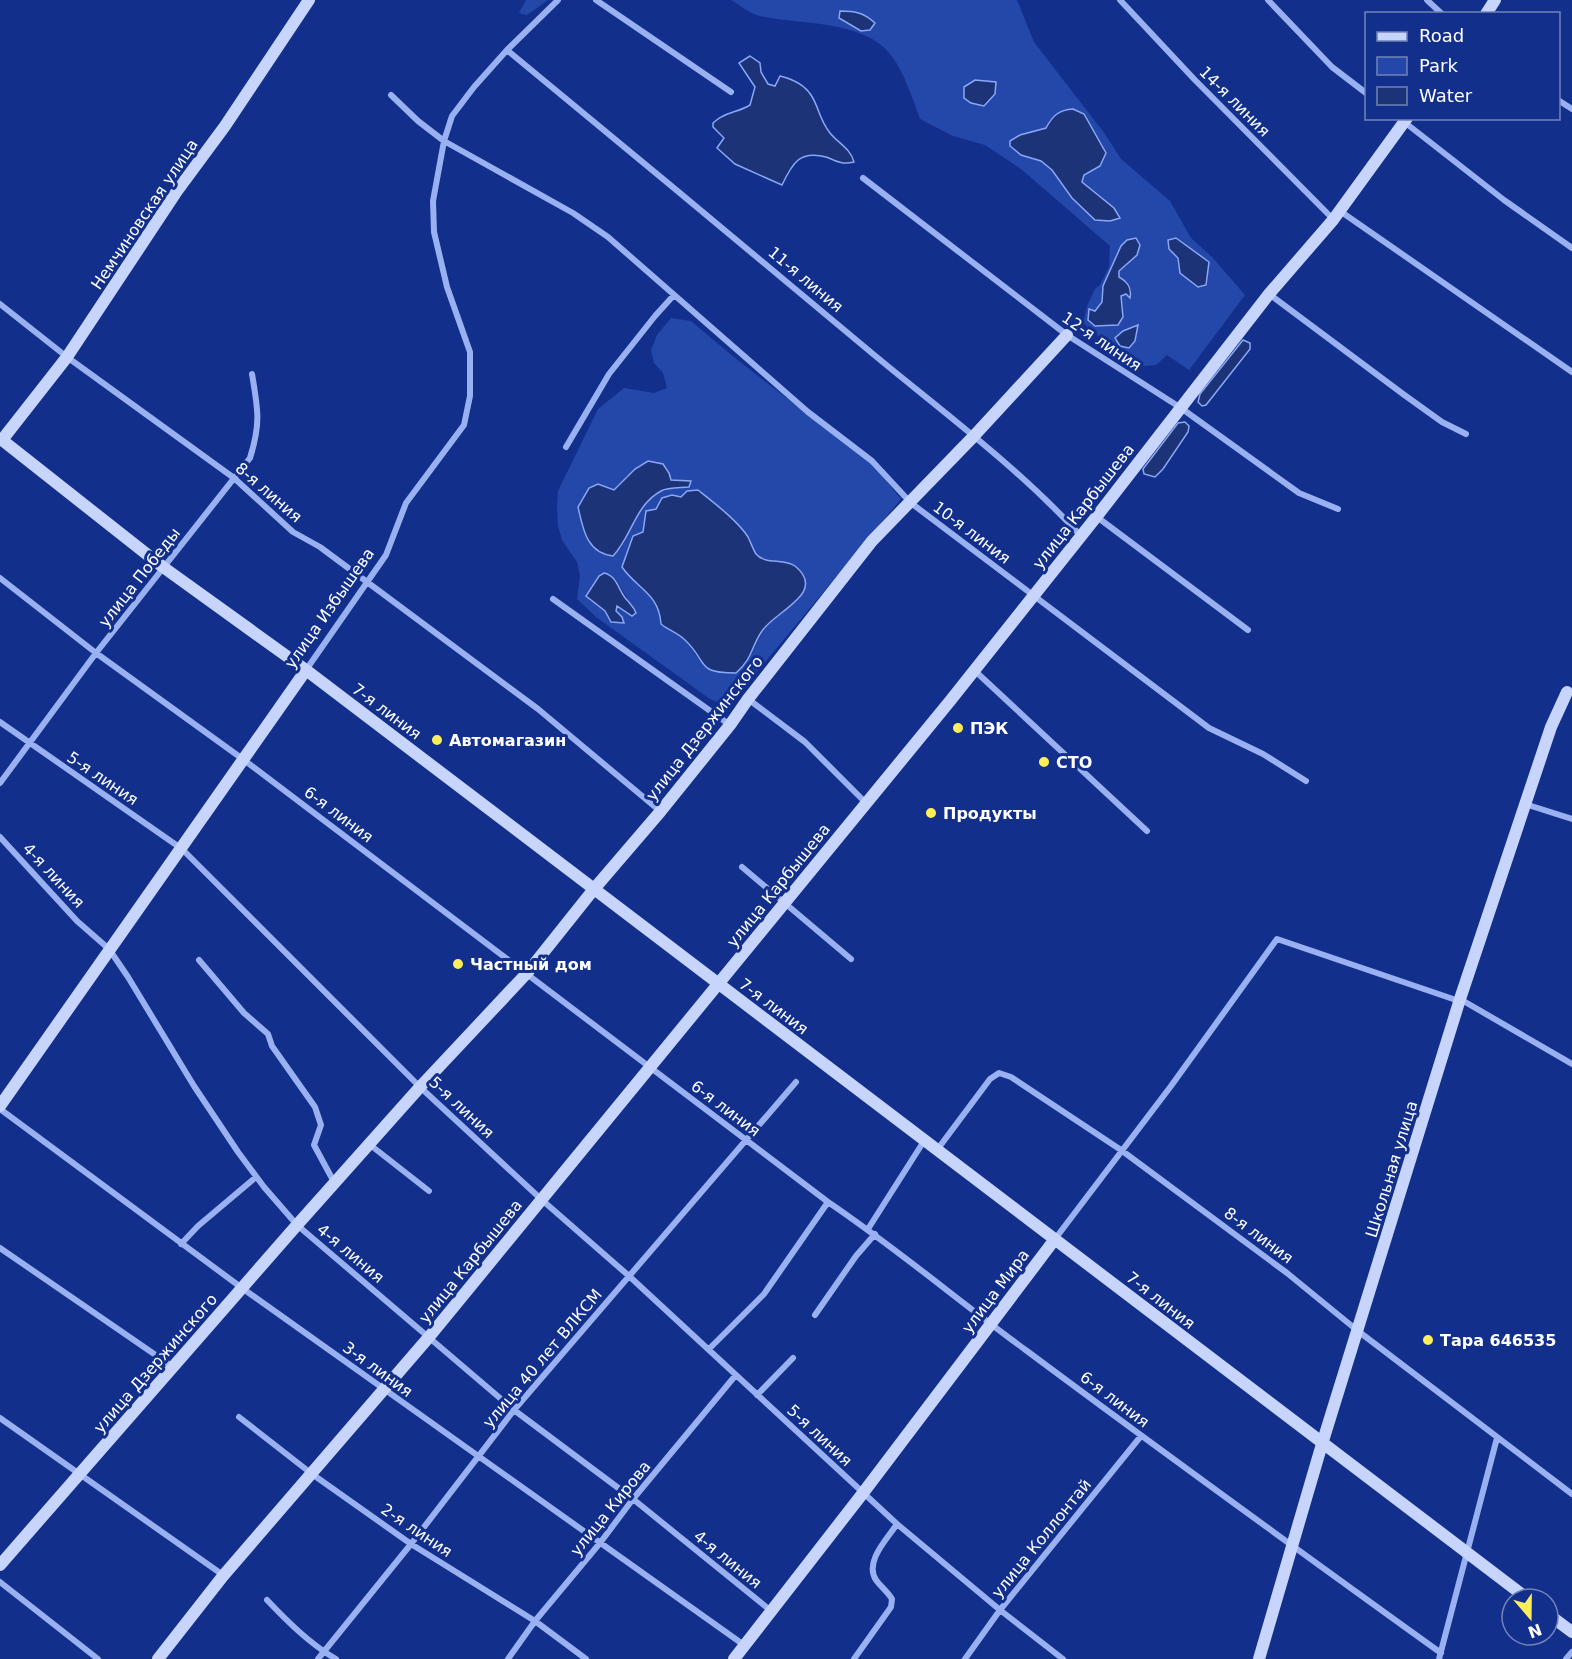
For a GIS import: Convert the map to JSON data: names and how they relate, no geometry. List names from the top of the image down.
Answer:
{
  "streets": {
    "main road": [
      "Немчиновская улица",
      "улица Карбышева",
      "улица Избышева",
      "7-я линия",
      "улица Дзержинского",
      "Школьная улица",
      "улица Мира"
    ],
    "street": [
      "14-я линия",
      "11-я линия",
      "12-я линия",
      "8-я линия",
      "10-я линия",
      "улица Победы",
      "5-я линия",
      "6-я линия",
      "4-я линия",
      "улица 40 лет ВЛКСМ",
      "3-я линия",
      "улица Кирова",
      "2-я линия",
      "улица Коллонтай"
    ]
  },
  "crossings": [
    ["14-я линия", "улица Карбышева"],
    ["Немчиновская улица", "8-я линия"],
    ["Немчиновская улица", "7-я линия"],
    ["11-я линия", "улица Карбышева"],
    ["11-я линия", "улица Избышева"],
    ["11-я линия", "улица Дзержинского"],
    ["12-я линия", "улица Карбышева"],
    ["12-я линия", "улица Дзержинского"],
    ["8-я линия", "улица Победы"],
    ["8-я линия", "улица Избышева"],
    ["8-я линия", "7-я линия"],
    ["8-я линия", "улица Дзержинского"],
    ["8-я линия", "Школьная улица"],
    ["8-я линия", "улица Мира"],
    ["улица Карбышева", "10-я линия"],
    ["улица Карбышева", "7-я линия"],
    ["улица Карбышева", "5-я линия"],
    ["улица Карбышева", "6-я линия"],
    ["улица Карбышева", "4-я линия"],
    ["улица Карбышева", "3-я линия"],
    ["улица Карбышева", "2-я линия"],
    ["10-я линия", "улица Избышева"],
    ["10-я линия", "улица Дзержинского"],
    ["улица Победы", "7-я линия"],
    ["улица Победы", "5-я линия"],
    ["улица Победы", "6-я линия"],
    ["улица Избышева", "7-я линия"],
    ["улица Избышева", "5-я линия"],
    ["улица Избышева", "6-я линия"],
    ["улица Избышева", "4-я линия"],
    ["улица Избышева", "3-я линия"],
    ["7-я линия", "улица Дзержинского"],
    ["7-я линия", "Школьная улица"],
    ["7-я линия", "улица Мира"],
    ["улица Дзержинского", "5-я линия"],
    ["улица Дзержинского", "6-я линия"],
    ["улица Дзержинского", "4-я линия"],
    ["улица Дзержинского", "3-я линия"],
    ["5-я линия", "улица Мира"],
    ["5-я линия", "улица 40 лет ВЛКСМ"],
    ["5-я линия", "улица Кирова"],
    ["5-я линия", "улица Коллонтай"],
    ["6-я линия", "Школьная улица"],
    ["6-я линия", "улица Мира"],
    ["6-я линия", "улица 40 лет ВЛКСМ"],
    ["6-я линия", "улица Коллонтай"],
    ["4-я линия", "улица Мира"],
    ["4-я линия", "улица 40 лет ВЛКСМ"],
    ["4-я линия", "улица Кирова"],
    ["Школьная улица", "улица Мира"],
    ["улица Мира", "3-я линия"],
    ["улица 40 лет ВЛКСМ", "3-я линия"],
    ["улица 40 лет ВЛКСМ", "2-я линия"],
    ["3-я линия", "улица Кирова"],
    ["улица Кирова", "2-я линия"]
  ],
  "places": [
    "ПЭК",
    "Автомагазин",
    "СТО",
    "Продукты",
    "Частный дом",
    "Тара 646535"
  ],
  "legend": ["Road", "Park", "Water"],
  "north": "bottom"
}
